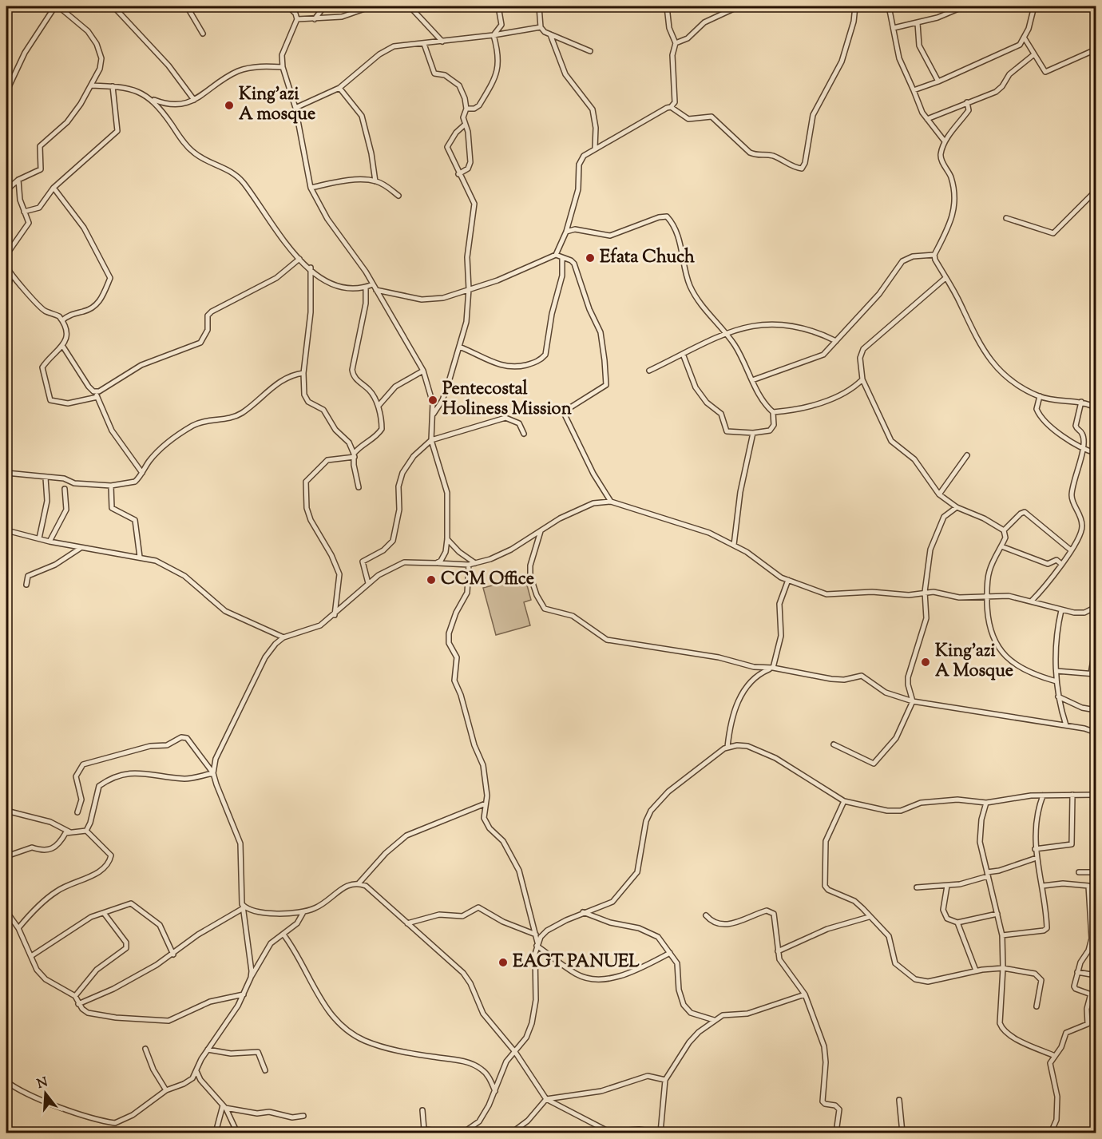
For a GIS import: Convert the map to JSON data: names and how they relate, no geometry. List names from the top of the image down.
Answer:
{
  "places": [
    "King'azi A mosque",
    "Efata Chuch",
    "Pentecostal Holiness Mission",
    "CCM Office",
    "King'azi A Mosque",
    "EAGT PANUEL"
  ],
  "north": "top"
}
